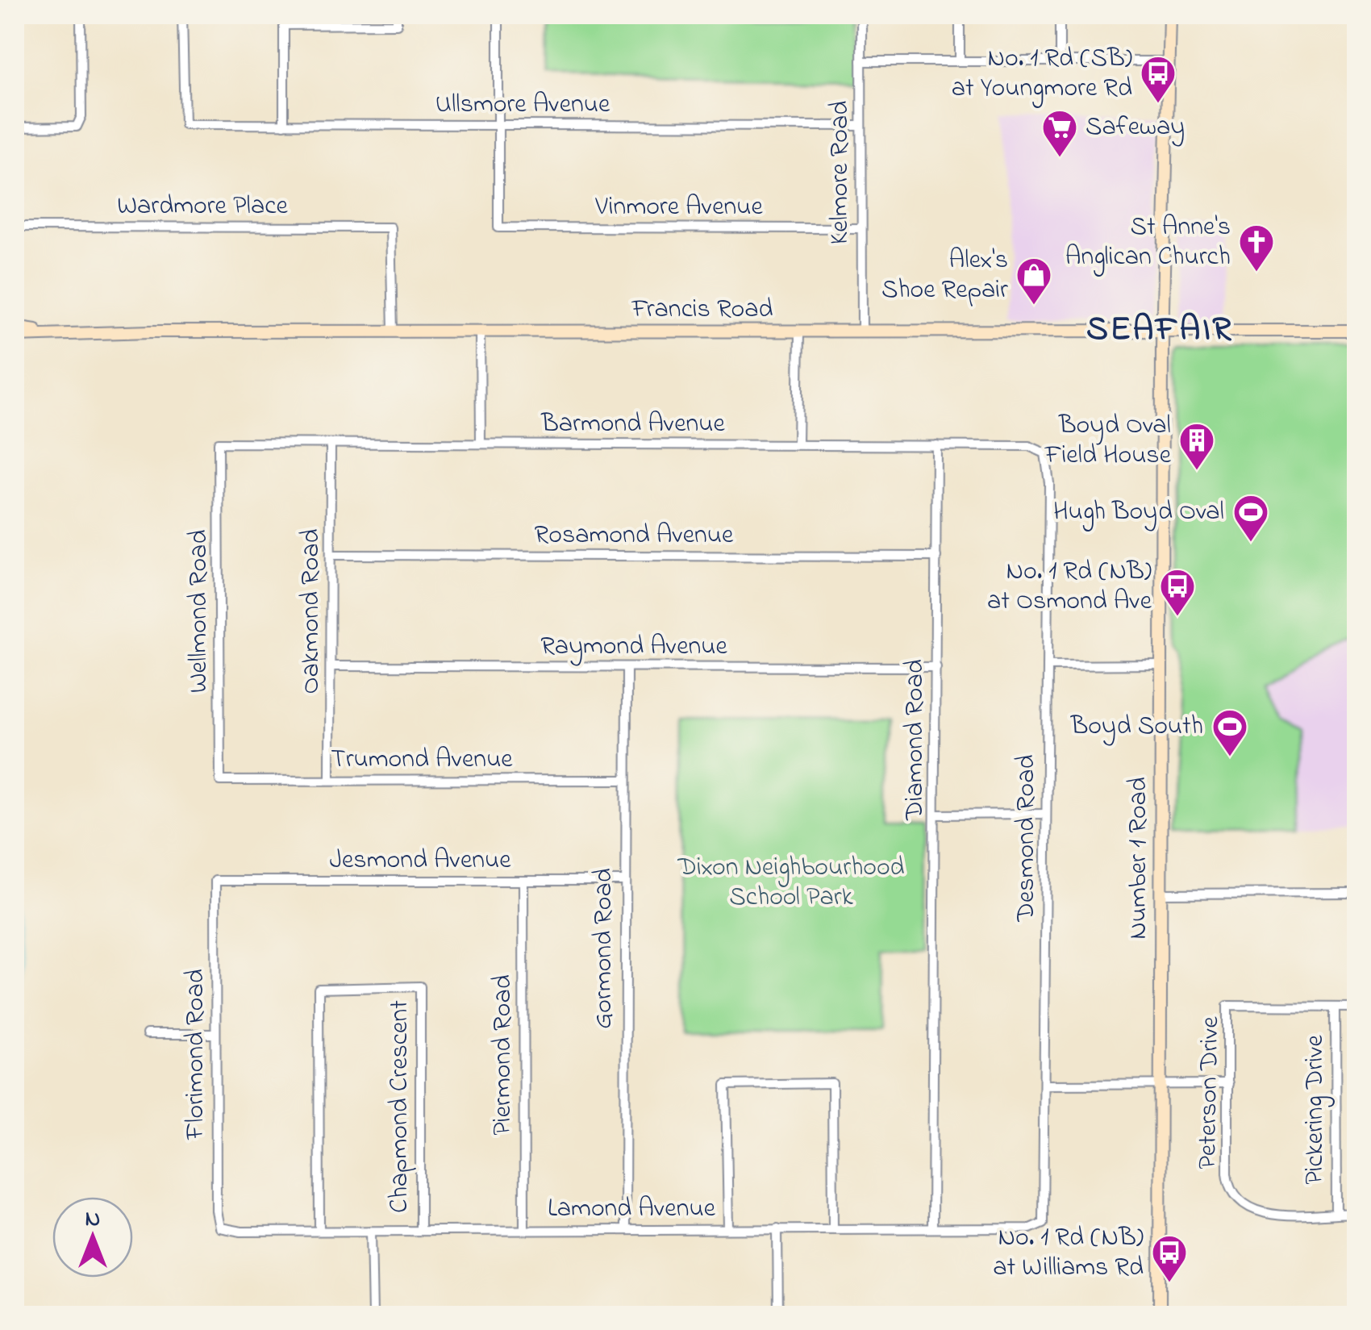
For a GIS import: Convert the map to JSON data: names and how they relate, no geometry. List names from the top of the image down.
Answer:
{
  "streets": {
    "street": [
      "Ullsmore Avenue",
      "Kelmore Road",
      "Wardmore Place",
      "Vinmore Avenue",
      "Francis Road",
      "Barmond Avenue",
      "Rosamond Avenue",
      "Wellmond Road",
      "Oakmond Road",
      "Raymond Avenue",
      "Diamond Road",
      "Trumond Avenue",
      "Desmond Road",
      "Number 1 Road",
      "Jesmond Avenue",
      "Gormond Road",
      "Florimond Road",
      "Piermond Road",
      "Peterson Drive",
      "Chapmond Crescent",
      "Pickering Drive",
      "Lamond Avenue"
    ]
  },
  "crossings": [
    ["Ullsmore Avenue", "Kelmore Road"],
    ["Ullsmore Avenue", "Vinmore Avenue"],
    ["Kelmore Road", "Vinmore Avenue"],
    ["Kelmore Road", "Francis Road"],
    ["Wardmore Place", "Francis Road"],
    ["Francis Road", "Number 1 Road"],
    ["Barmond Avenue", "Wellmond Road"],
    ["Barmond Avenue", "Oakmond Road"],
    ["Barmond Avenue", "Diamond Road"],
    ["Barmond Avenue", "Desmond Road"],
    ["Rosamond Avenue", "Oakmond Road"],
    ["Rosamond Avenue", "Diamond Road"],
    ["Wellmond Road", "Trumond Avenue"],
    ["Oakmond Road", "Raymond Avenue"],
    ["Oakmond Road", "Trumond Avenue"],
    ["Raymond Avenue", "Diamond Road"],
    ["Raymond Avenue", "Gormond Road"],
    ["Diamond Road", "Lamond Avenue"],
    ["Trumond Avenue", "Gormond Road"],
    ["Desmond Road", "Lamond Avenue"],
    ["Jesmond Avenue", "Gormond Road"],
    ["Jesmond Avenue", "Florimond Road"],
    ["Jesmond Avenue", "Piermond Road"],
    ["Gormond Road", "Lamond Avenue"],
    ["Florimond Road", "Lamond Avenue"],
    ["Piermond Road", "Lamond Avenue"],
    ["Peterson Drive", "Pickering Drive"],
    ["Chapmond Crescent", "Lamond Avenue"]
  ],
  "districts": ["SEAFAIR"],
  "parks": ["Dixon Neighbourhood School Park"],
  "places": {
    "bus stop": ["No. 1 Rd (SB) at Youngmore Rd", "No. 1 Rd (NB) at Osmond Ave", "No. 1 Rd (NB) at Williams Rd"],
    "supermarket": ["Safeway"],
    "church": ["St Anne's Anglican Church"],
    "shop": ["Alex's Shoe Repair"],
    "building": ["Boyd Oval Field House"],
    "sports": ["Hugh Boyd Oval", "Boyd South"]
  },
  "north": "top"
}
